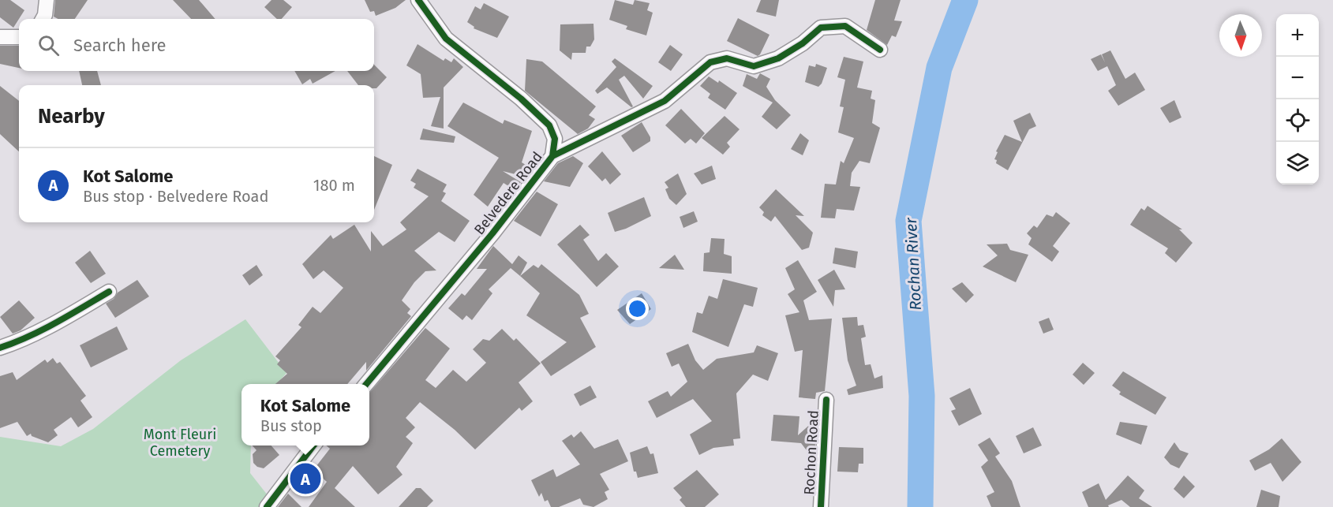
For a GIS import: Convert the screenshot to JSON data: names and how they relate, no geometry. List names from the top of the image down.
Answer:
{
  "streets": {
    "street": ["Belvedere Road", "Rochon Road"]
  },
  "water": ["Rochan River"],
  "parks": ["Mont Fleuri Cemetery"],
  "north": "bottom",
  "page": {
    "map_buttons": ["+", "−"],
    "search": "Search here",
    "heading": "Nearby",
    "list": [
      {
        "mark": "A",
        "name": "Kot Salome",
        "note": "Bus stop · Belvedere Road",
        "value": "180 m"
      }
    ],
    "popup": ["Kot Salome", "Bus stop"],
    "pins": "A"
  }
}
